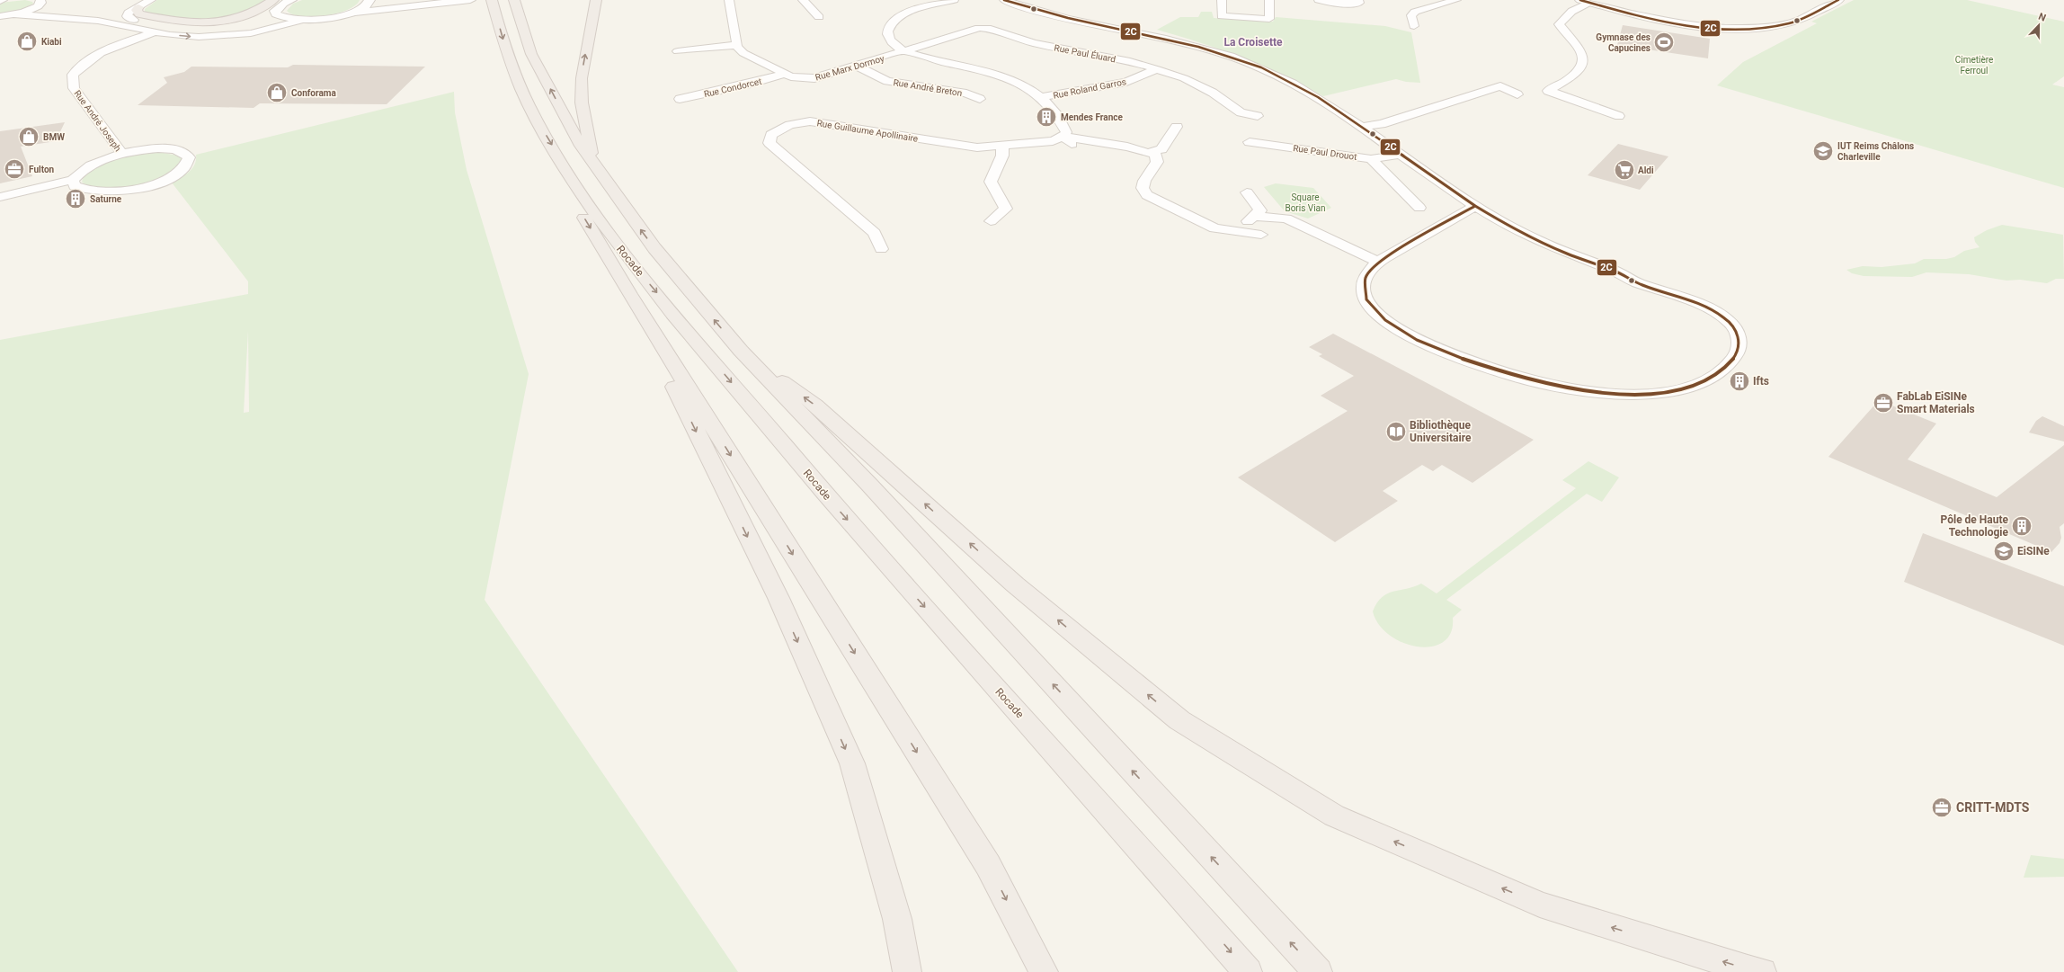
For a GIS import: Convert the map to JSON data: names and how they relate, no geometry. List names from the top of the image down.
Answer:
{
  "streets": {
    "highway": ["Rocade"],
    "street": [
      "Rue Paul Éluard",
      "Rue Marx Dormoy",
      "Rue Condorcet",
      "Rue André Breton",
      "Rue Roland Garros",
      "Rue André Joseph",
      "Rue Guillaume Apollinaire",
      "Rue Paul Drouot"
    ]
  },
  "crossings": [
    ["Rue Paul Éluard", "Rue Marx Dormoy"],
    ["Rue Paul Éluard", "Rue Roland Garros"],
    ["Rue Marx Dormoy", "Rue Condorcet"],
    ["Rue Marx Dormoy", "Rue André Breton"]
  ],
  "districts": ["La Croisette"],
  "parks": ["Cimetière Ferroul", "Square Boris Vian"],
  "places": {
    "shop": ["Kiabi", "Conforama", "BMW"],
    "sports": ["Gymnase des Capucines"],
    "building": [
      "Mendes France",
      "Saturne",
      "Ifts",
      "Pôle de Haute Technologie"
    ],
    "school or university": ["IUT Reims Châlons Charleville", "EiSINe"],
    "office": ["Fulton", "FabLab EiSINe Smart Materials", "CRITT-MDTS"],
    "supermarket": ["Aldi"],
    "library": ["Bibliothèque Universitaire"]
  },
  "lines": ["transit line 2C"],
  "north": "top"
}
